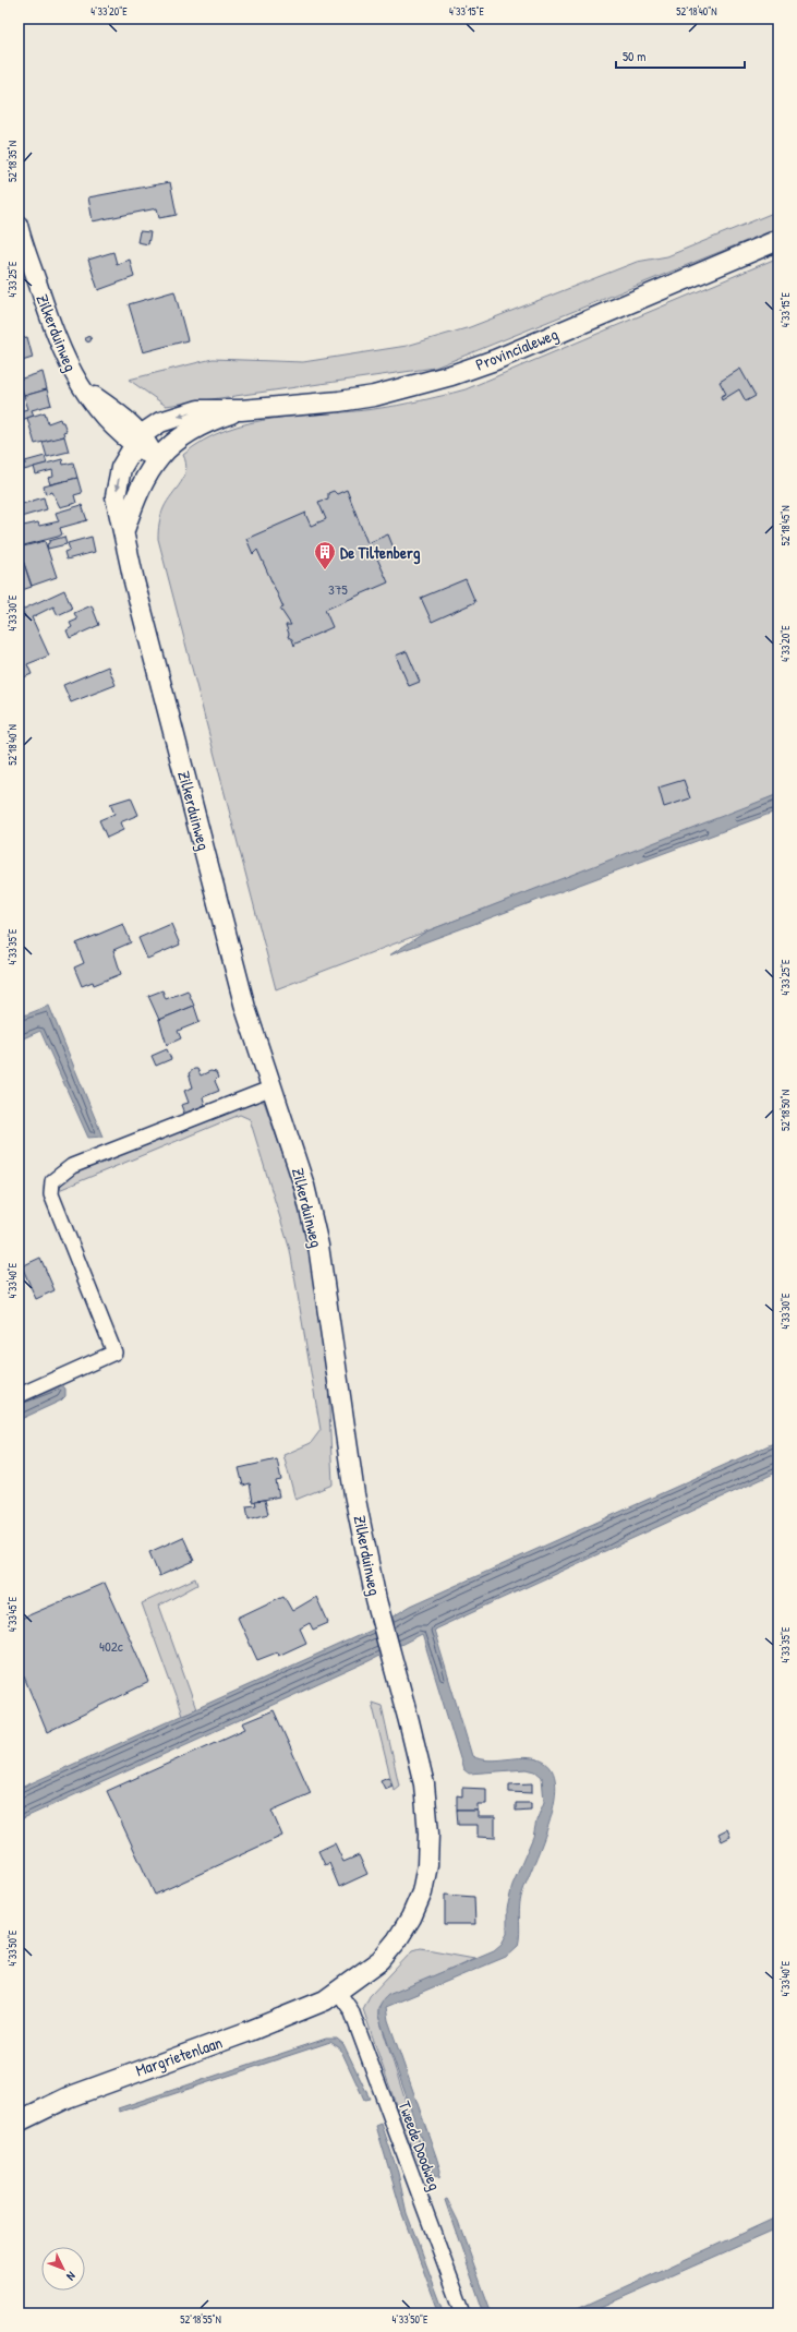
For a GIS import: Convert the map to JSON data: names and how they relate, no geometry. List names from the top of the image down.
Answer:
{
  "streets": {
    "main road": ["Zilkerduinweg", "Provincialeweg", "Margrietenlaan"],
    "street": ["Tweede Doodweg"]
  },
  "crossings": [
    ["Zilkerduinweg", "Provincialeweg"],
    ["Zilkerduinweg", "Margrietenlaan"],
    ["Zilkerduinweg", "Tweede Doodweg"],
    ["Margrietenlaan", "Tweede Doodweg"]
  ],
  "places": {
    "building": ["De Tiltenberg"]
  },
  "house_numbers": ["375", "402c"],
  "scale_bar": "50 m",
  "north": "bottom right",
  "coordinates": [
    "4°33'20\"E",
    "4°33'15\"E",
    "52°18'40\"N",
    "52°18'35\"N",
    "4°33'25\"E",
    "52°18'45\"N",
    "4°33'30\"E",
    "4°33'35\"E",
    "52°18'50\"N",
    "4°33'40\"E",
    "4°33'45\"E",
    "4°33'50\"E",
    "52°18'55\"N"
  ]
}
